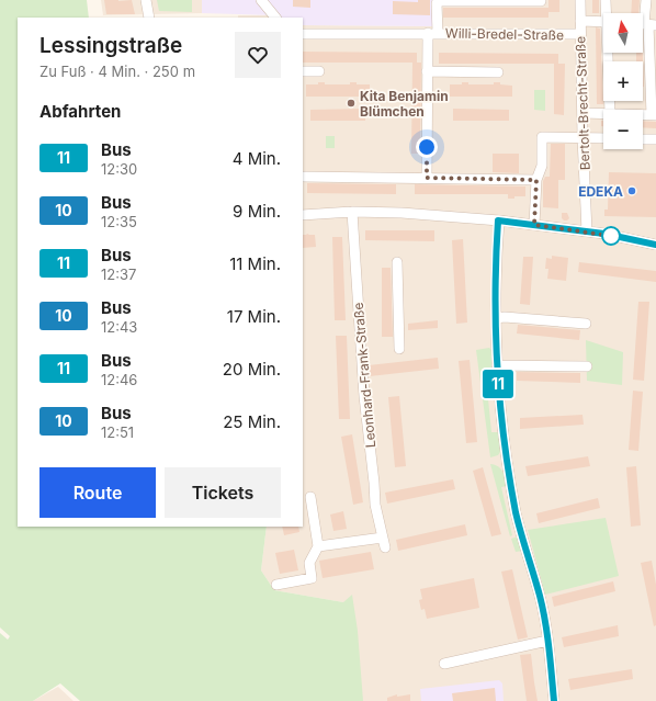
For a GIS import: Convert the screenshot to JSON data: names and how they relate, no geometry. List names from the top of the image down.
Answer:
{
  "streets": {
    "street": ["Willi-Bredel-Straße", "Bertolt-Brecht-Straße", "Leonhard-Frank-Straße"]
  },
  "crossings": [
    ["Willi-Bredel-Straße", "Bertolt-Brecht-Straße"]
  ],
  "places": ["Kita Benjamin Blümchen", "EDEKA"],
  "lines": ["bus line 11"],
  "north": "top",
  "page": {
    "on_map": "11",
    "map_buttons": ["+", "−"],
    "heading": [
      ["Lessingstraße", "Zu Fuß · 4 Min. · 250 m"],
      "Abfahrten"
    ],
    "list": [
      {
        "mark": "11",
        "name": "Bus",
        "note": "12:30",
        "value": "4 Min."
      },
      {
        "mark": "10",
        "name": "Bus",
        "note": "12:35",
        "value": "9 Min."
      },
      {
        "mark": "11",
        "name": "Bus",
        "note": "12:37",
        "value": "11 Min."
      },
      {
        "mark": "10",
        "name": "Bus",
        "note": "12:43",
        "value": "17 Min."
      },
      {
        "mark": "11",
        "name": "Bus",
        "note": "12:46",
        "value": "20 Min."
      },
      {
        "mark": "10",
        "name": "Bus",
        "note": "12:51",
        "value": "25 Min."
      }
    ],
    "buttons": ["Route", "Tickets"]
  }
}
